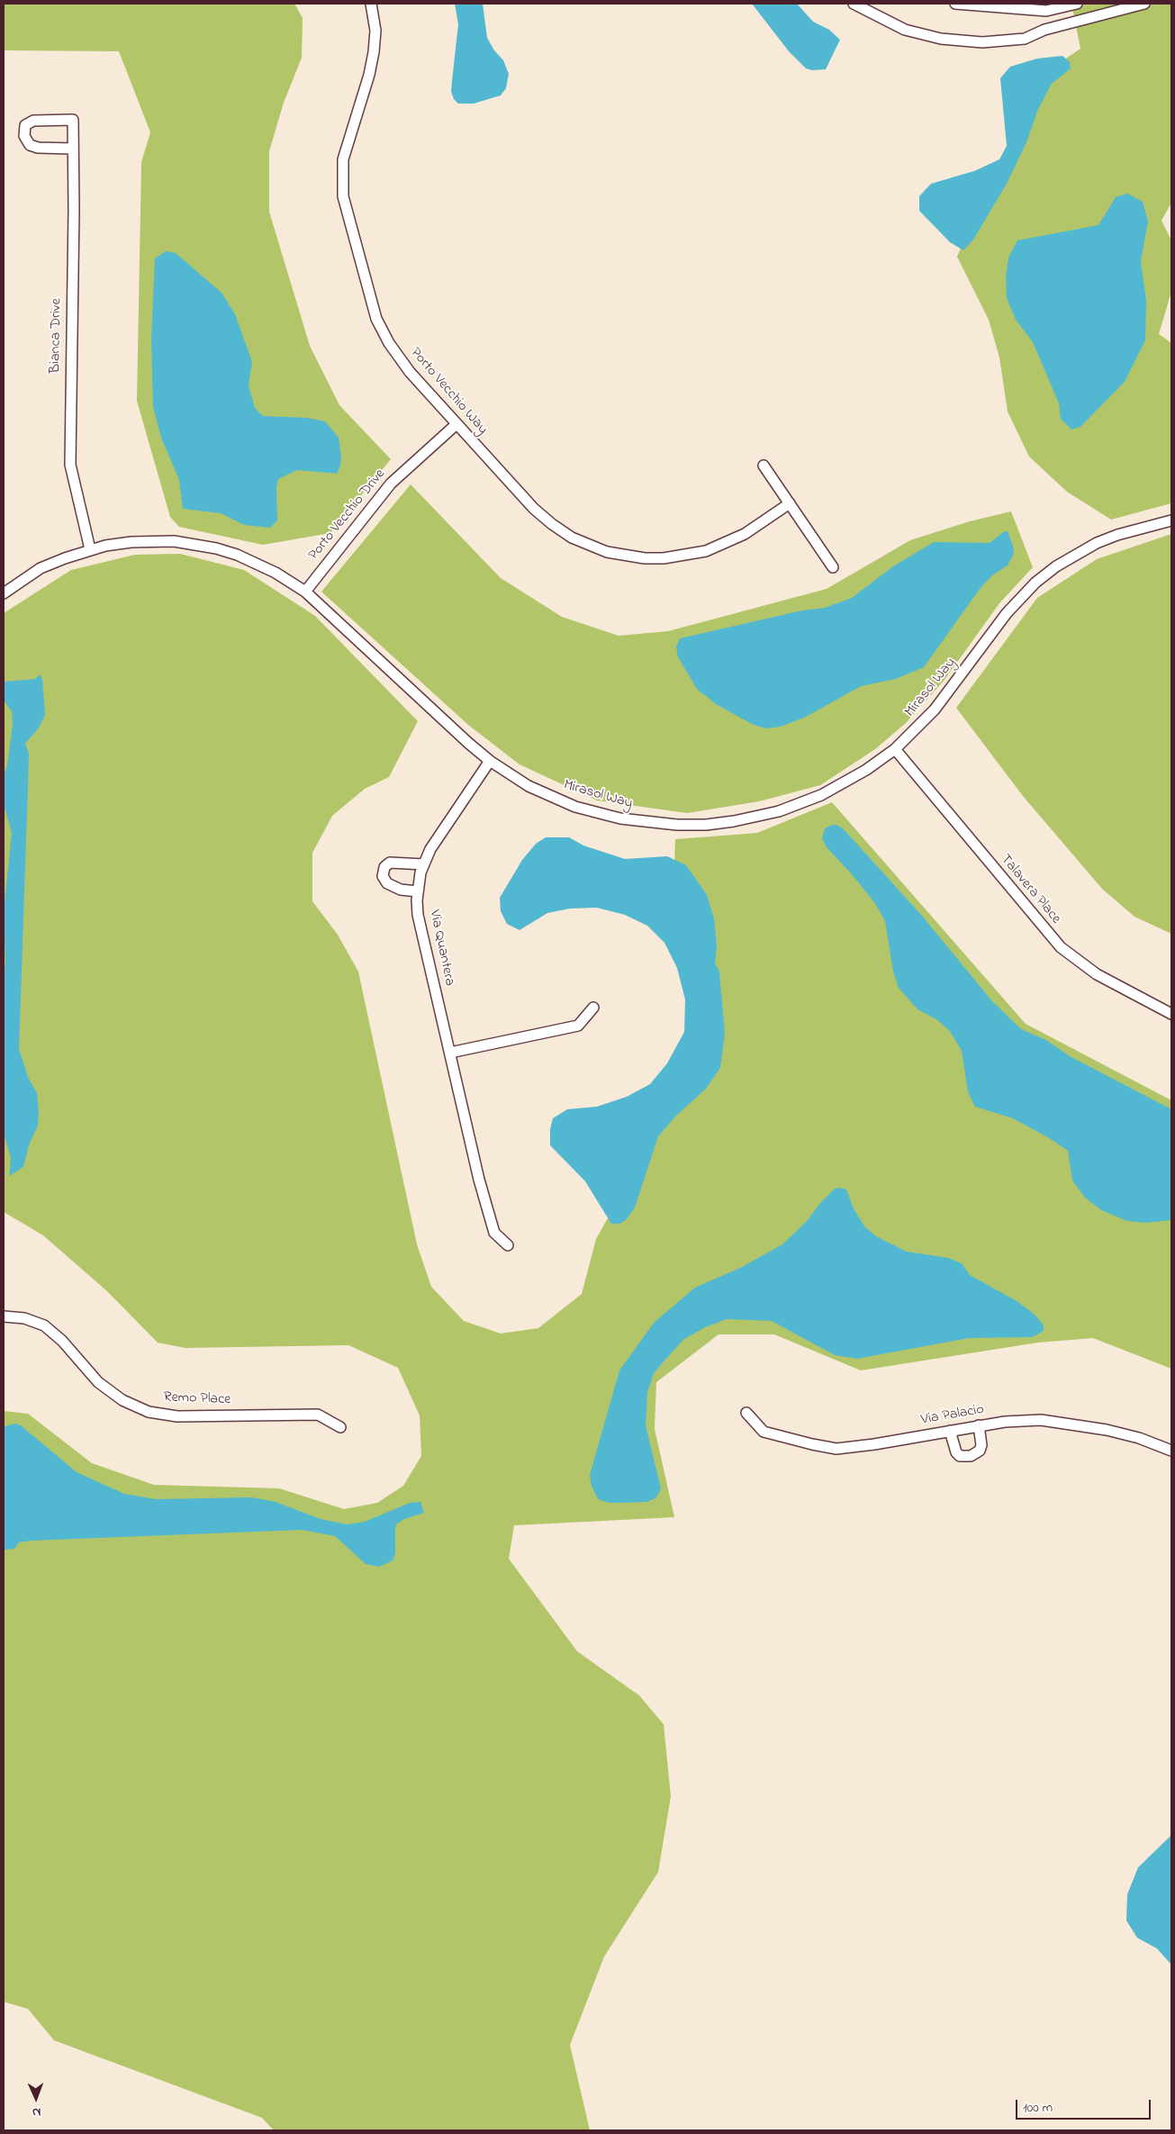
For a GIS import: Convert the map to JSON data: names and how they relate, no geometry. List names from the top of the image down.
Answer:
{
  "streets": {
    "street": [
      "Bianca Drive",
      "Porto Vecchio Way",
      "Porto Vecchio Drive",
      "Mirasol Way",
      "Talavera Place",
      "Via Quantera",
      "Remo Place",
      "Via Palacio"
    ]
  },
  "crossings": [
    ["Bianca Drive", "Mirasol Way"],
    ["Porto Vecchio Way", "Porto Vecchio Drive"],
    ["Porto Vecchio Drive", "Mirasol Way"],
    ["Mirasol Way", "Talavera Place"],
    ["Mirasol Way", "Via Quantera"]
  ],
  "scale_bar": "100 m",
  "north": "bottom"
}
